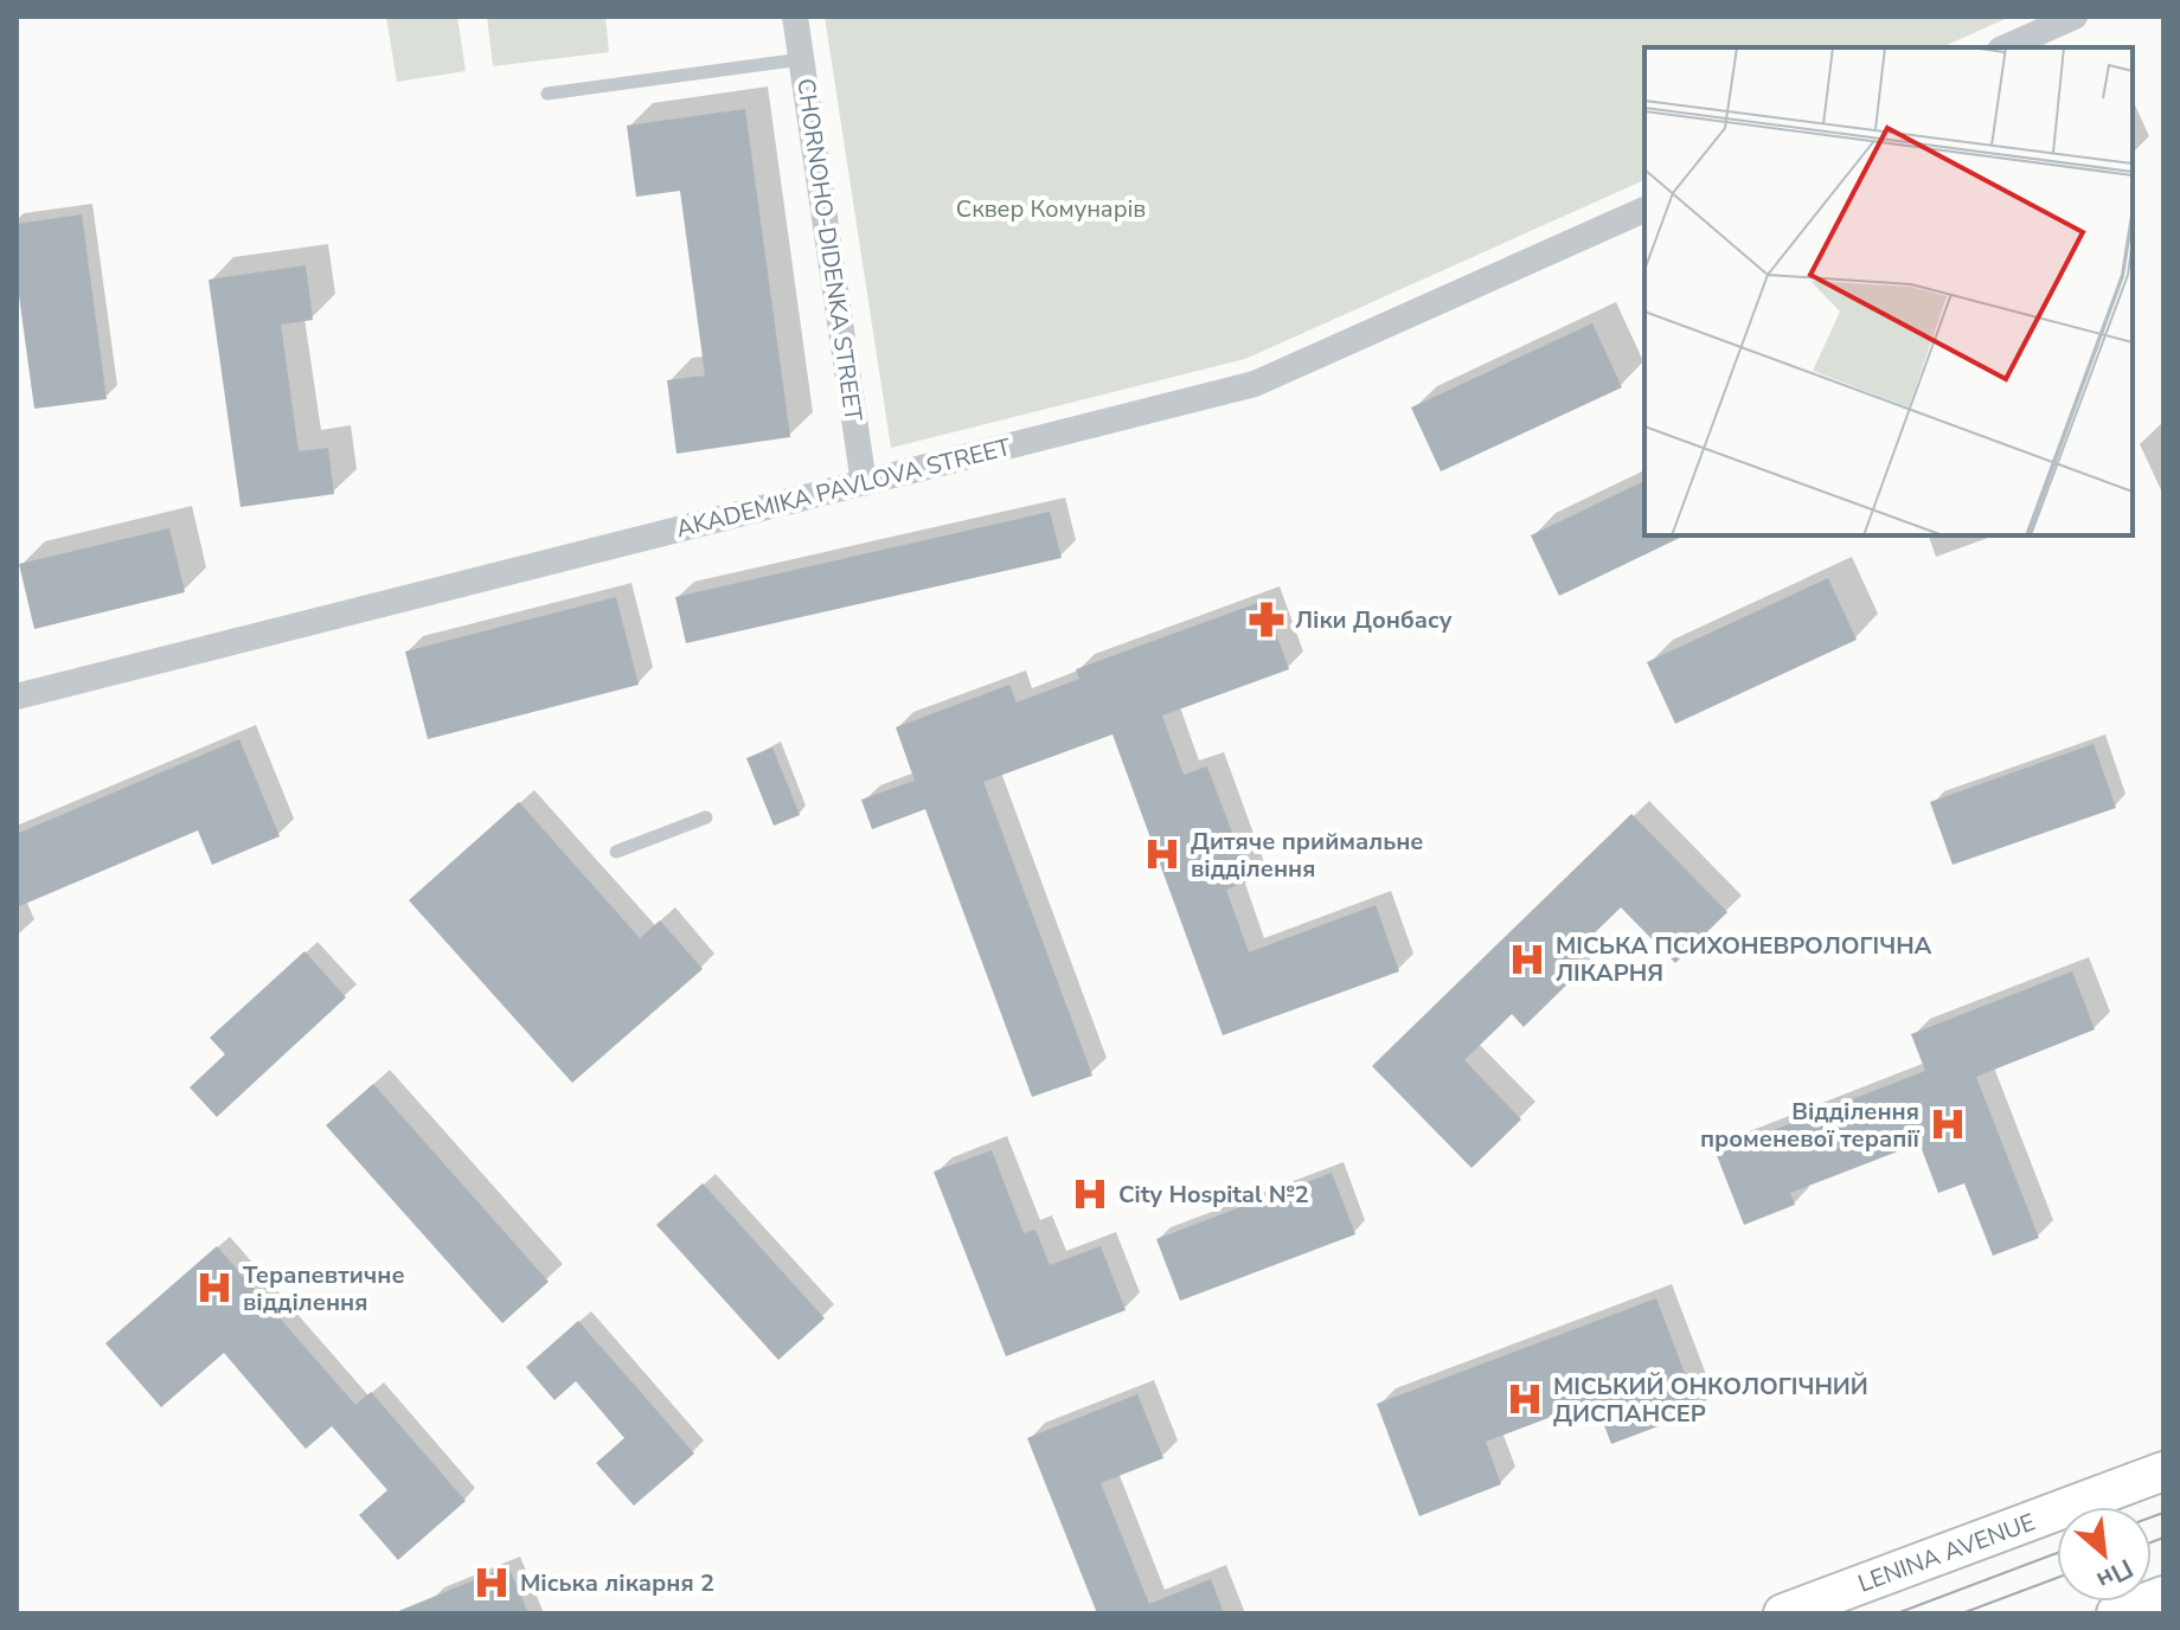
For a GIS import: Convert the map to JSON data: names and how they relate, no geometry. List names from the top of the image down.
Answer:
{
  "streets": {
    "main road": ["LENINA AVENUE"],
    "street": ["CHORNOHO-DIDENKA STREET", "AKADEMIKA PAVLOVA STREET"]
  },
  "crossings": [
    ["CHORNOHO-DIDENKA STREET", "AKADEMIKA PAVLOVA STREET"]
  ],
  "parks": ["Сквер Комунарів"],
  "places": {
    "pharmacy": ["Ліки Донбасу"],
    "hospital": [
      "Дитяче приймальне відділення",
      "МІСЬКА ПСИХОНЕВРОЛОГІЧНА ЛІКАРНЯ",
      "Відділення променевої терапії",
      "City Hospital №2",
      "Терапевтичне відділення",
      "МІСЬКИЙ ОНКОЛОГІЧНИЙ ДИСПАНСЕР",
      "Міська лікарня 2"
    ]
  },
  "north": "bottom right"
}
